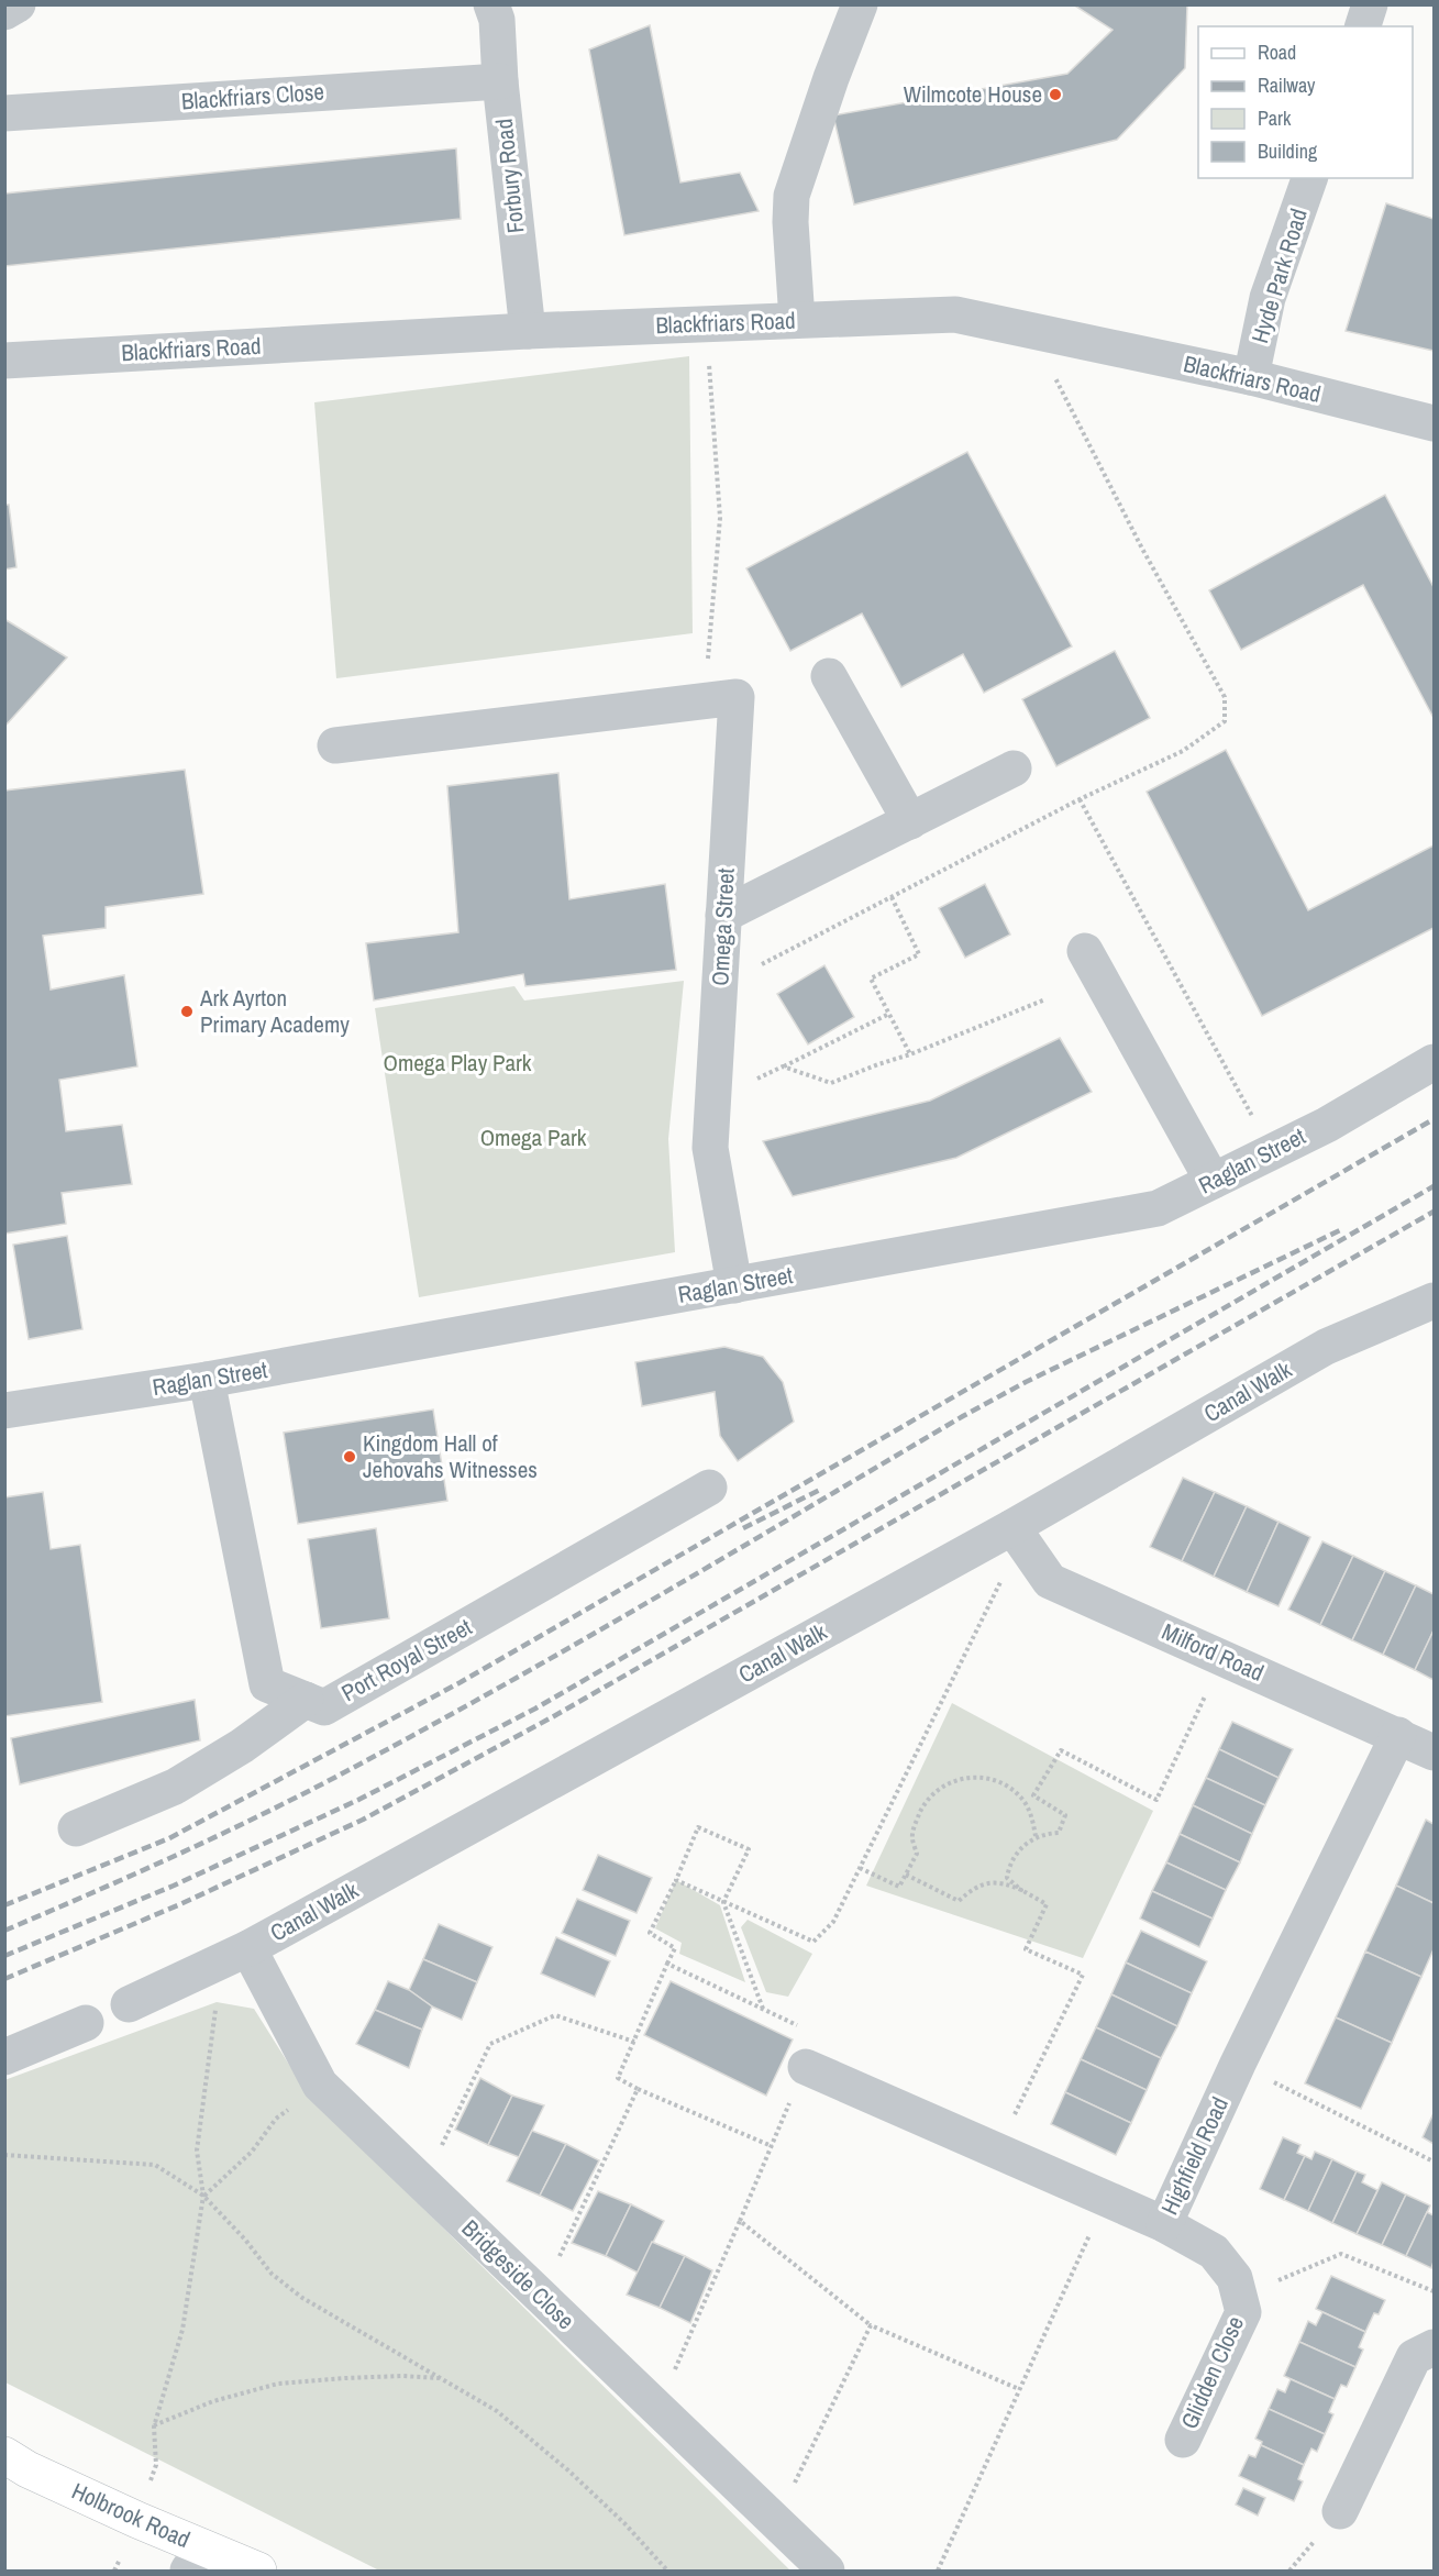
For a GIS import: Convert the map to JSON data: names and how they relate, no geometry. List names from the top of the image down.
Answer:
{
  "streets": {
    "main road": ["Holbrook Road"],
    "street": [
      "Blackfriars Close",
      "Forbury Road",
      "Hyde Park Road",
      "Blackfriars Road",
      "Omega Street",
      "Raglan Street",
      "Canal Walk",
      "Milford Road",
      "Port Royal Street",
      "Highfield Road",
      "Bridgeside Close",
      "Glidden Close"
    ]
  },
  "crossings": [
    ["Blackfriars Close", "Forbury Road"],
    ["Forbury Road", "Blackfriars Road"],
    ["Hyde Park Road", "Blackfriars Road"],
    ["Omega Street", "Raglan Street"],
    ["Raglan Street", "Port Royal Street"],
    ["Canal Walk", "Milford Road"],
    ["Canal Walk", "Bridgeside Close"],
    ["Milford Road", "Highfield Road"],
    ["Highfield Road", "Glidden Close"]
  ],
  "parks": ["Omega Play Park", "Omega Park"],
  "places": ["Wilmcote House", "Ark Ayrton Primary Academy", "Kingdom Hall of Jehovahs Witnesses"],
  "legend": [
    "Road",
    "Railway",
    "Park",
    "Building"
  ]
}
